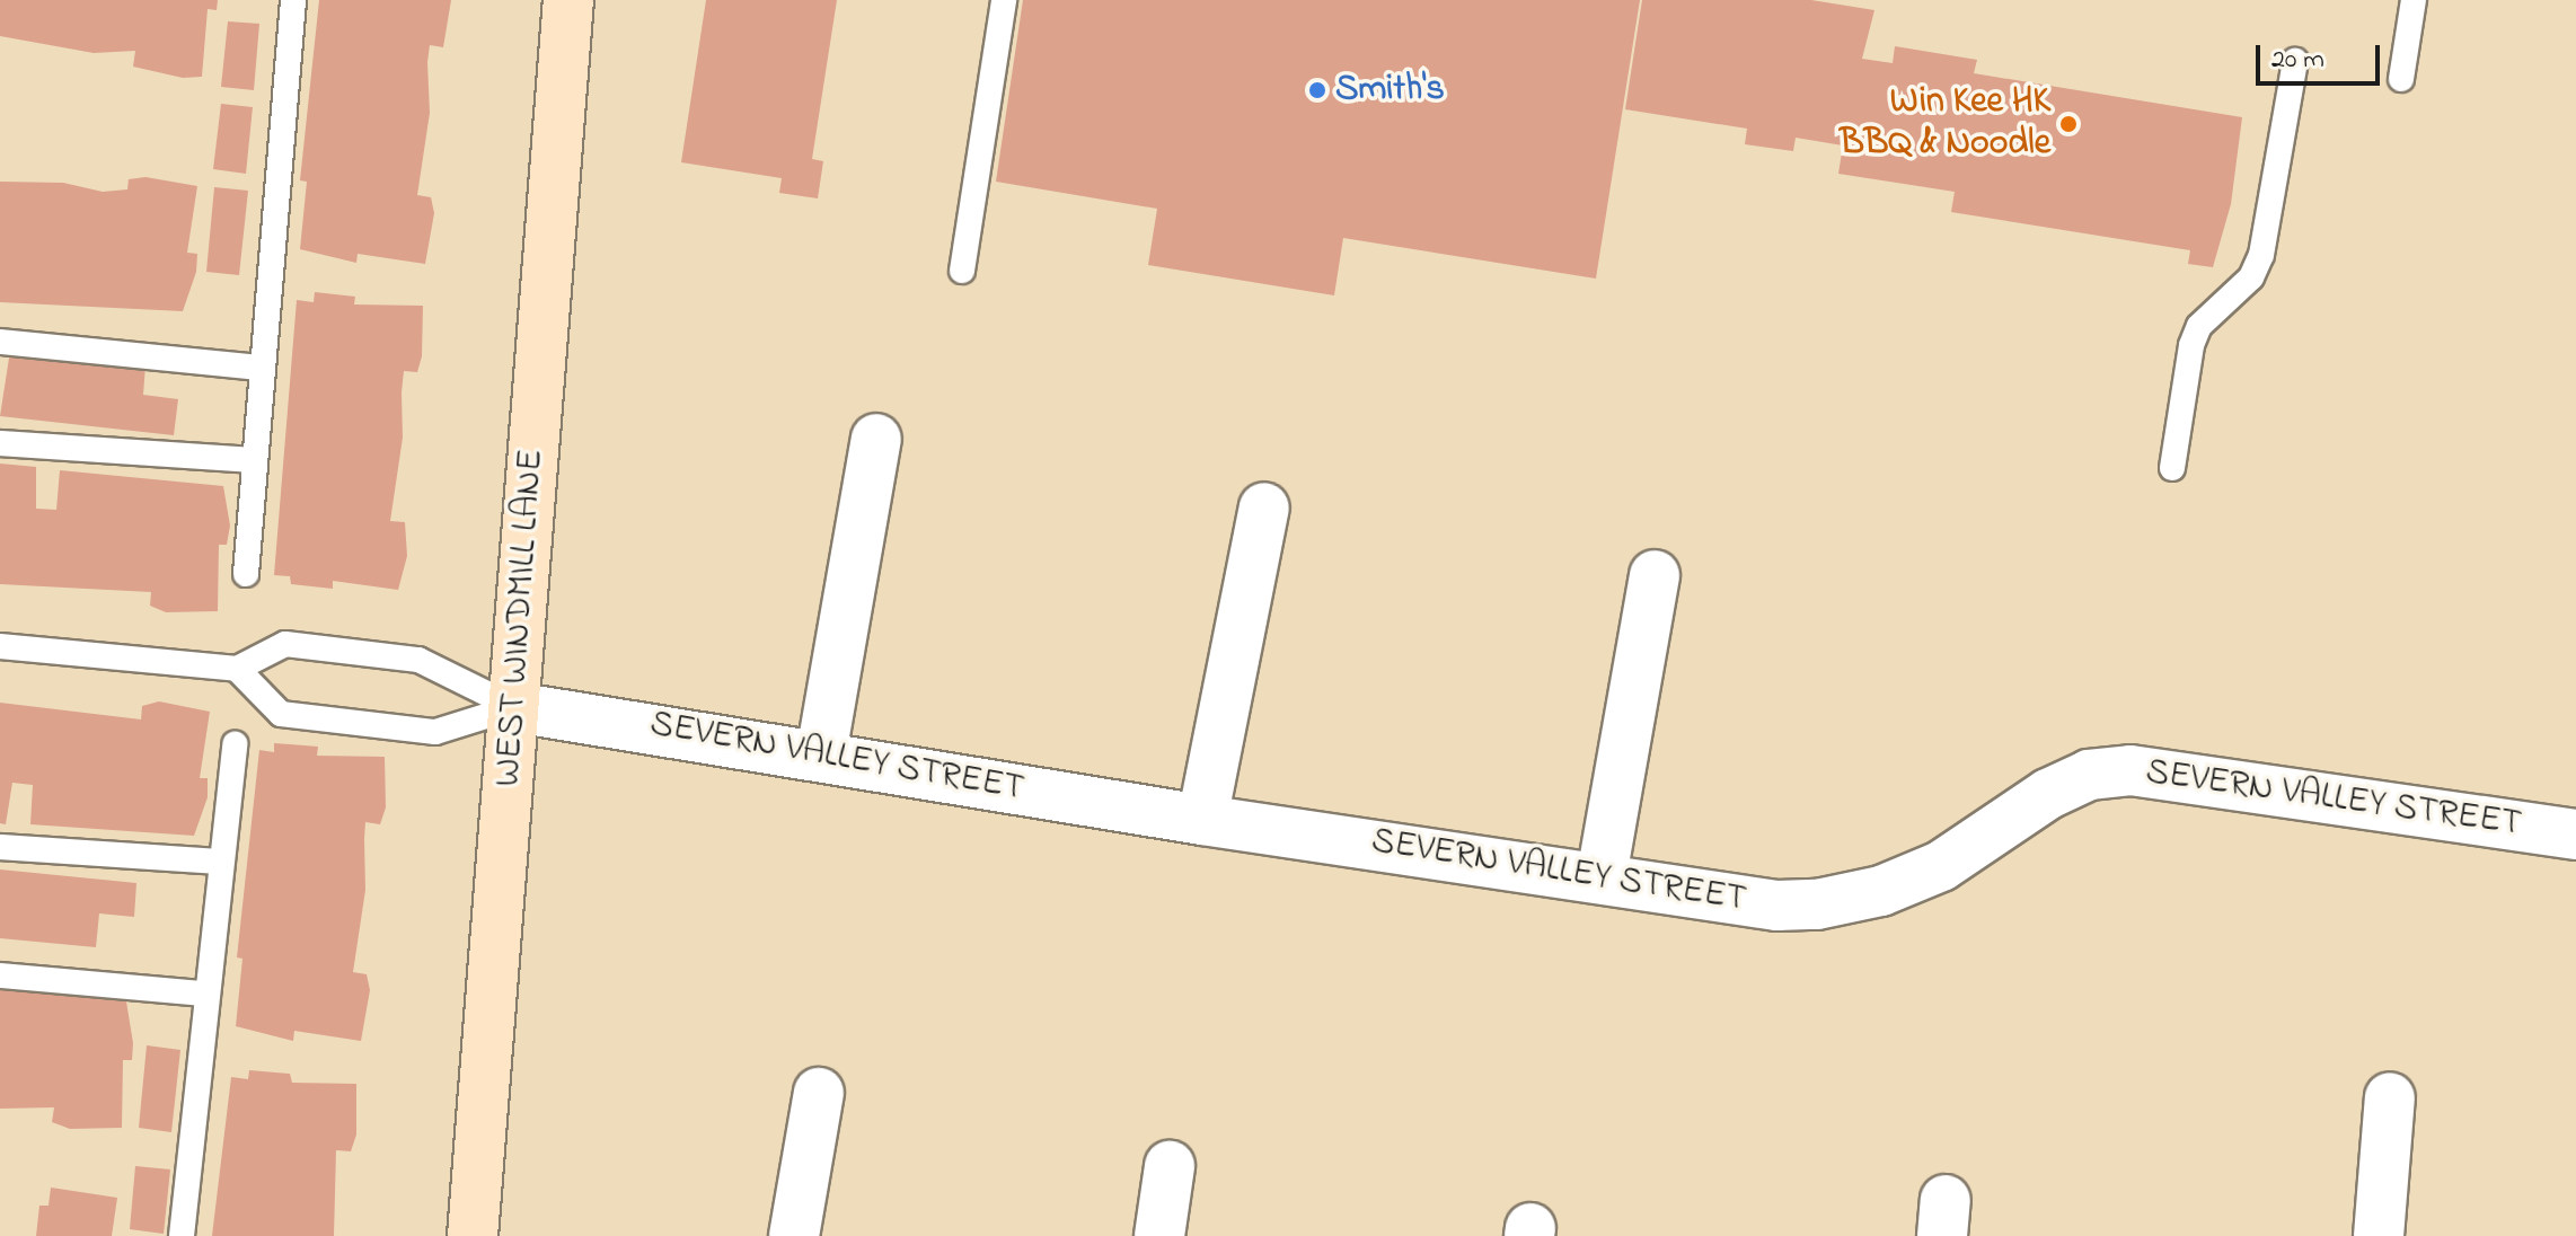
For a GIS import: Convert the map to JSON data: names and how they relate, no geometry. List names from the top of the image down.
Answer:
{
  "streets": {
    "main road": ["WEST WINDMILL LANE"],
    "street": ["SEVERN VALLEY STREET"]
  },
  "crossings": [
    ["WEST WINDMILL LANE", "SEVERN VALLEY STREET"]
  ],
  "places": ["Smith's", "Win Kee HK BBQ & Noodle"],
  "scale_bar": "20 m"
}
